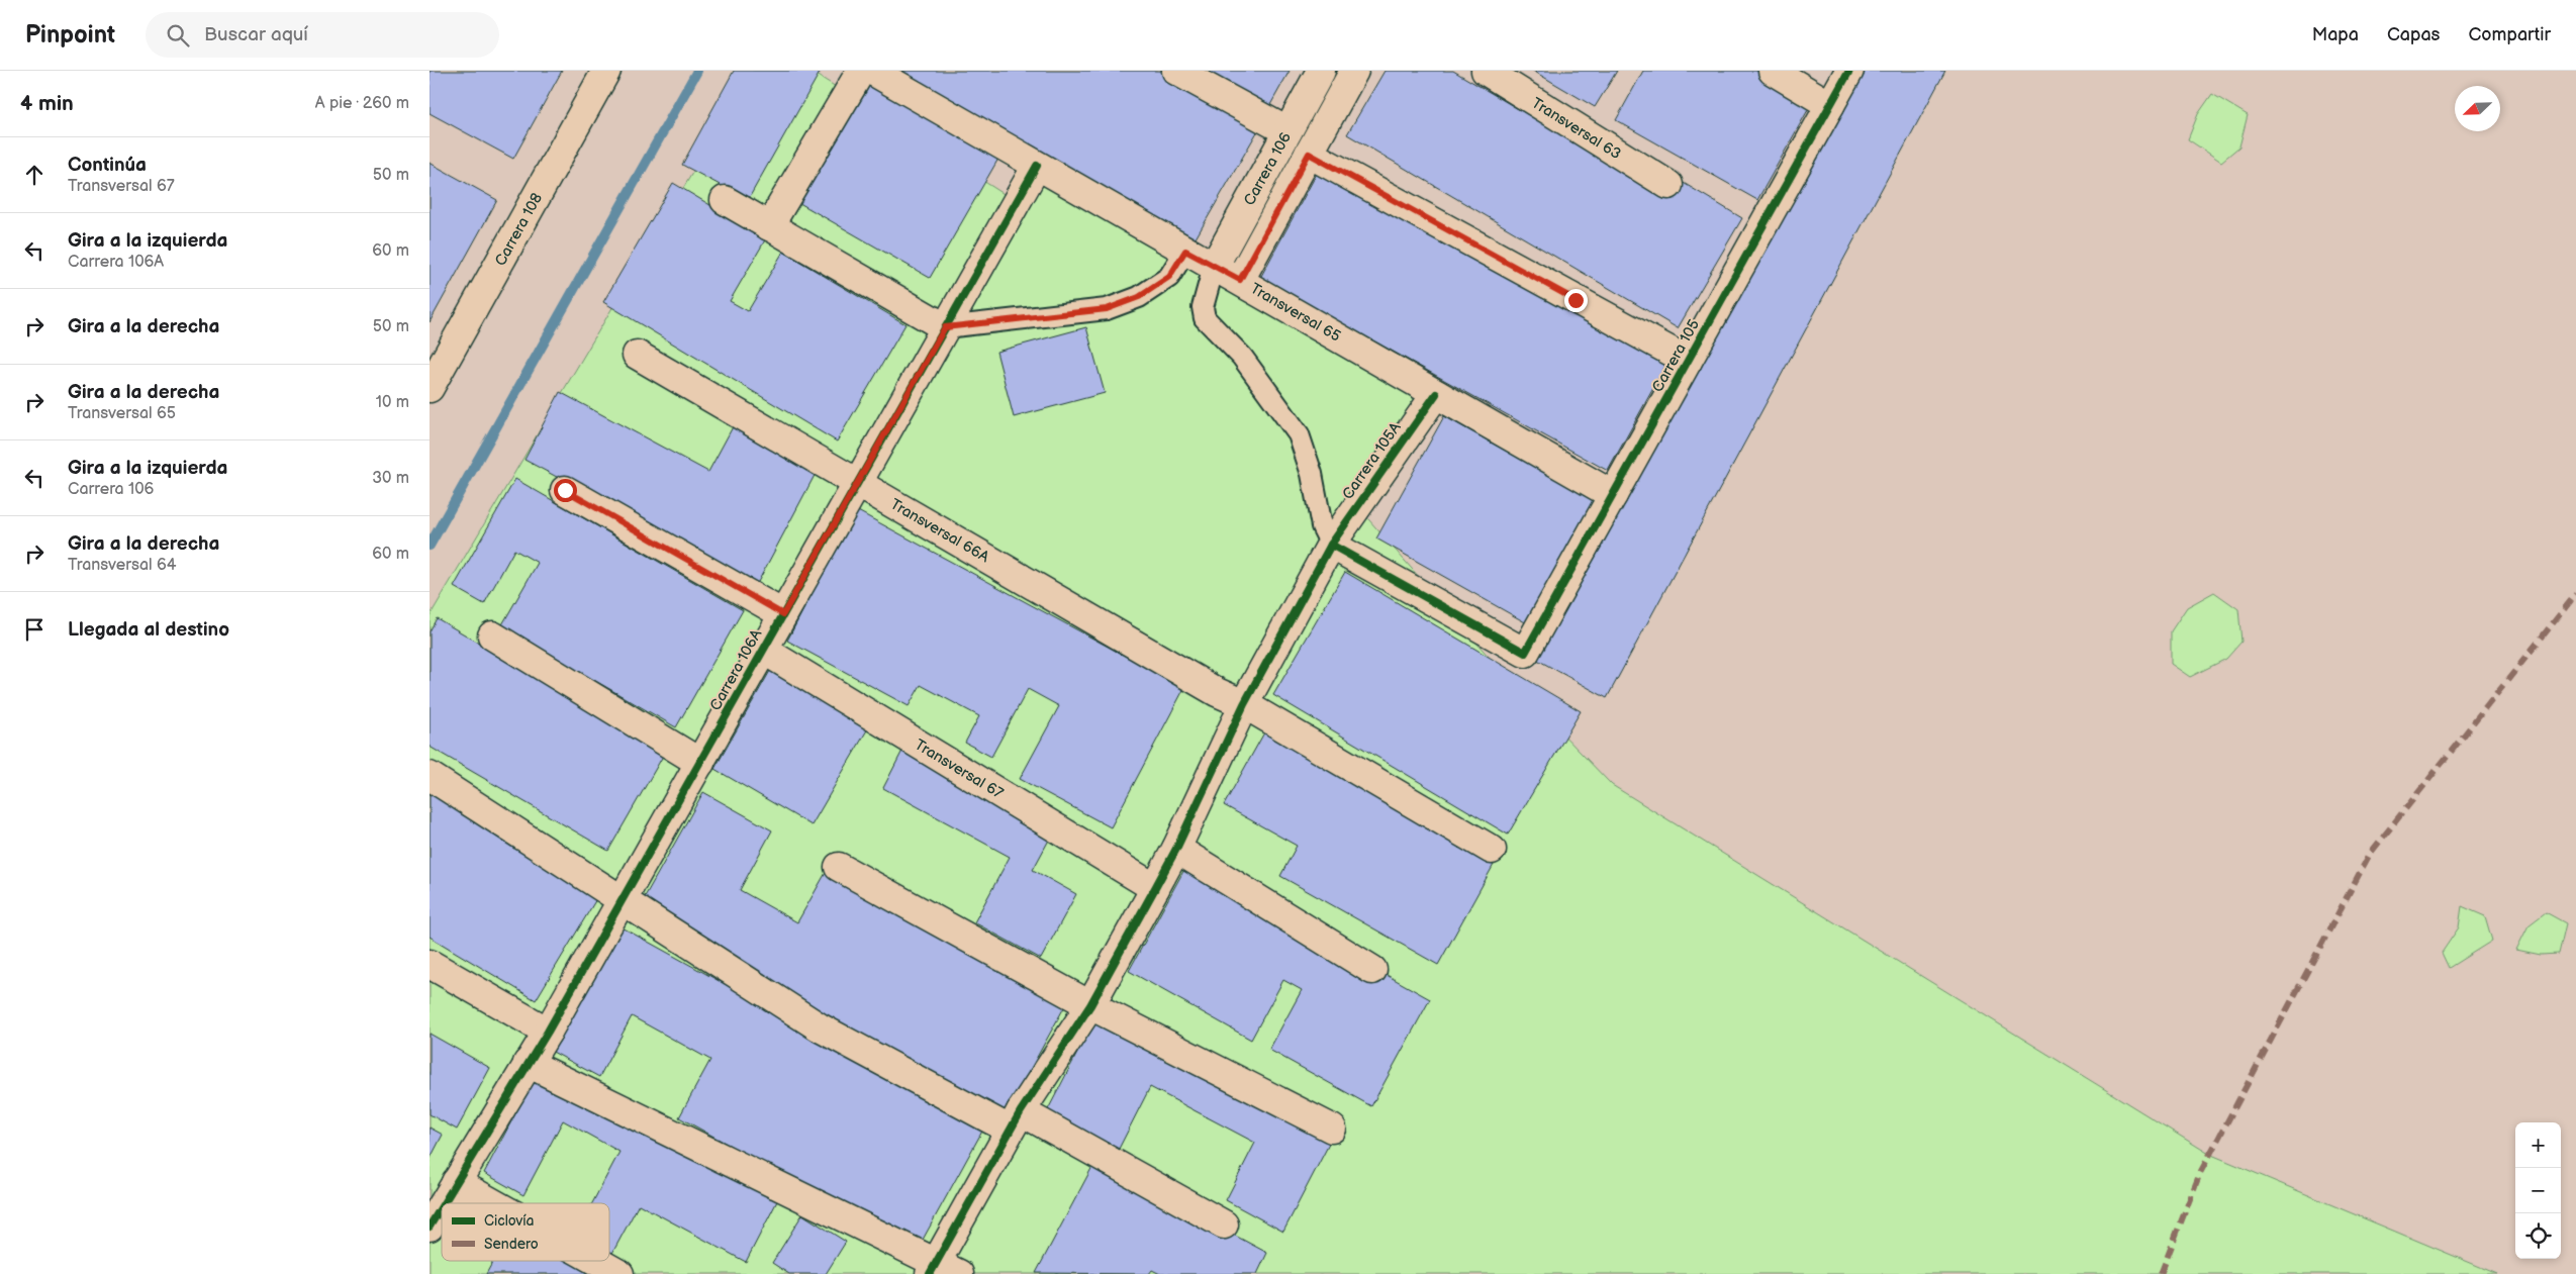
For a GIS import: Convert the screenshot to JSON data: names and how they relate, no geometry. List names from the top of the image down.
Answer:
{
  "streets": {
    "street": [
      "Transversal 63",
      "Carrera 106",
      "Carrera 108",
      "Transversal 65",
      "Carrera 105",
      "Carrera 105A",
      "Transversal 66A",
      "Carrera 106A",
      "Transversal 67"
    ]
  },
  "crossings": [
    ["Carrera 106", "Transversal 65"],
    ["Transversal 65", "Carrera 105"],
    ["Transversal 65", "Carrera 105A"],
    ["Transversal 65", "Carrera 106A"],
    ["Carrera 105", "Carrera 105A"],
    ["Carrera 105A", "Transversal 66A"],
    ["Carrera 105A", "Transversal 67"],
    ["Transversal 66A", "Carrera 106A"],
    ["Carrera 106A", "Transversal 67"]
  ],
  "legend": ["Ciclovía", "Sendero"],
  "north": "bottom left",
  "page": {
    "header": "Pinpoint",
    "search": "Buscar aquí",
    "nav": ["Mapa", "Capas", "Compartir"],
    "heading": ["4 min", "A pie · 260 m"],
    "list": [
      ["Continúa", "Transversal 67", "50 m"],
      ["Gira a la izquierda", "Carrera 106A", "60 m"],
      ["Gira a la derecha", "50 m"],
      ["Gira a la derecha", "Transversal 65", "10 m"],
      ["Gira a la izquierda", "Carrera 106", "30 m"],
      ["Gira a la derecha", "Transversal 64", "60 m"],
      "Llegada al destino"
    ],
    "map_buttons": ["+", "−"]
  }
}
